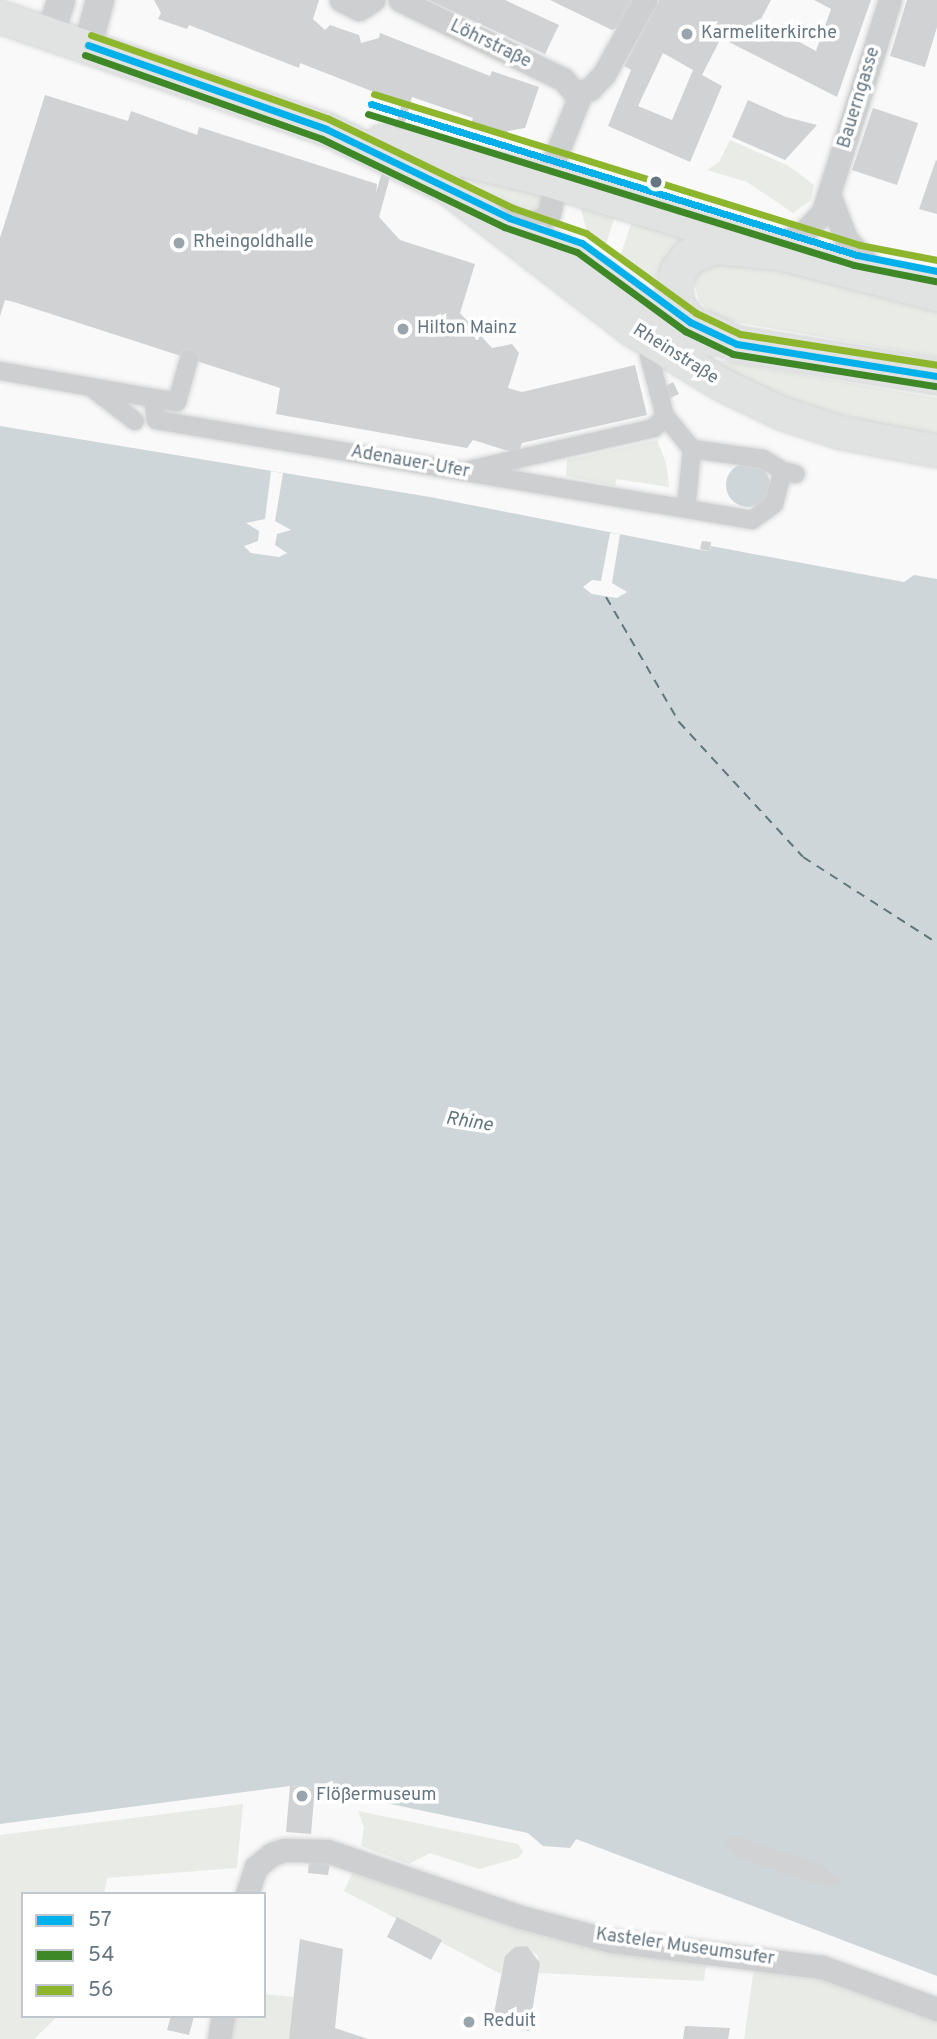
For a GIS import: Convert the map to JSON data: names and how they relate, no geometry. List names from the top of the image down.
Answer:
{
  "streets": {
    "main road": ["Rheinstraße"],
    "street": [
      "Löhrstraße",
      "Bauerngasse",
      "Adenauer-Ufer",
      "Kasteler Museumsufer"
    ]
  },
  "crossings": [
    ["Bauerngasse", "Rheinstraße"]
  ],
  "water": ["Rhine"],
  "places": [
    "Karmeliterkirche",
    "Rheingoldhalle",
    "Hilton Mainz",
    "Flößermuseum",
    "Reduit"
  ],
  "lines": ["transit line 56", "transit line 57", "transit line 54"],
  "legend": ["57", "54", "56"]
}
